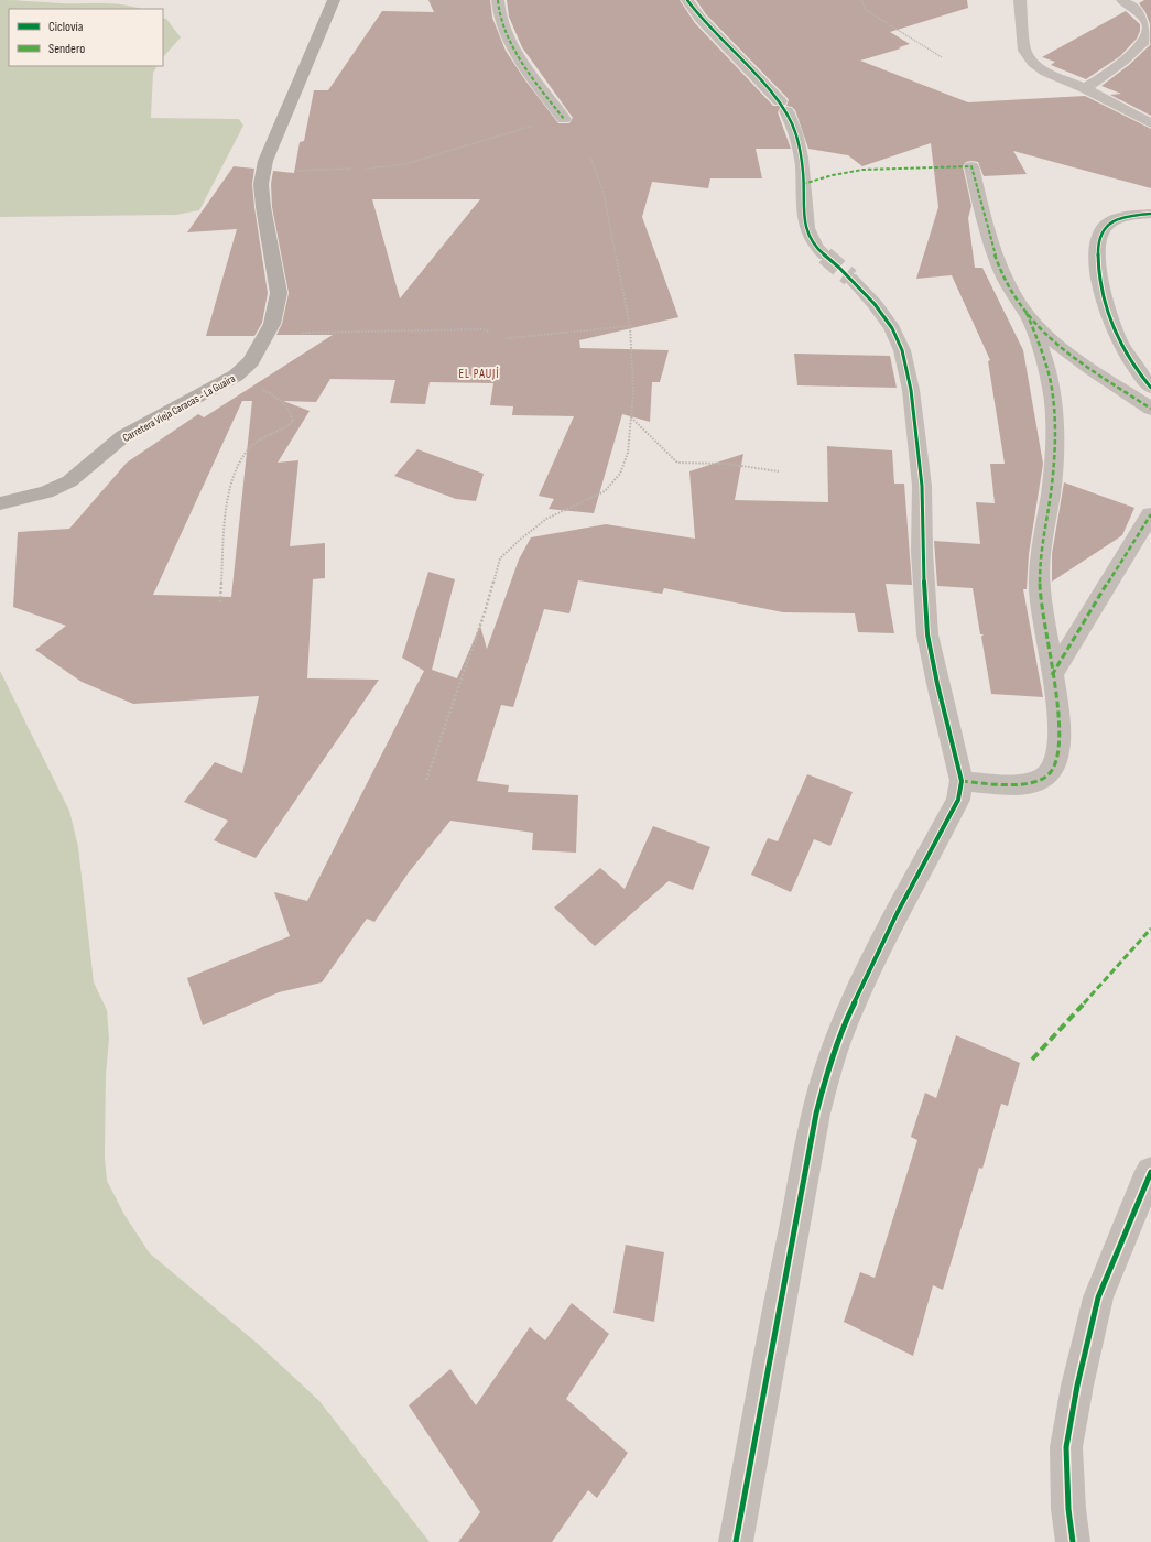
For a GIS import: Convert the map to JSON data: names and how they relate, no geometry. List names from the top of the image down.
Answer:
{
  "streets": {
    "main road": ["Carretera Vieja Caracas - La Guaira"]
  },
  "districts": ["EL PAUJÍ"],
  "legend": ["Ciclovía", "Sendero"]
}
